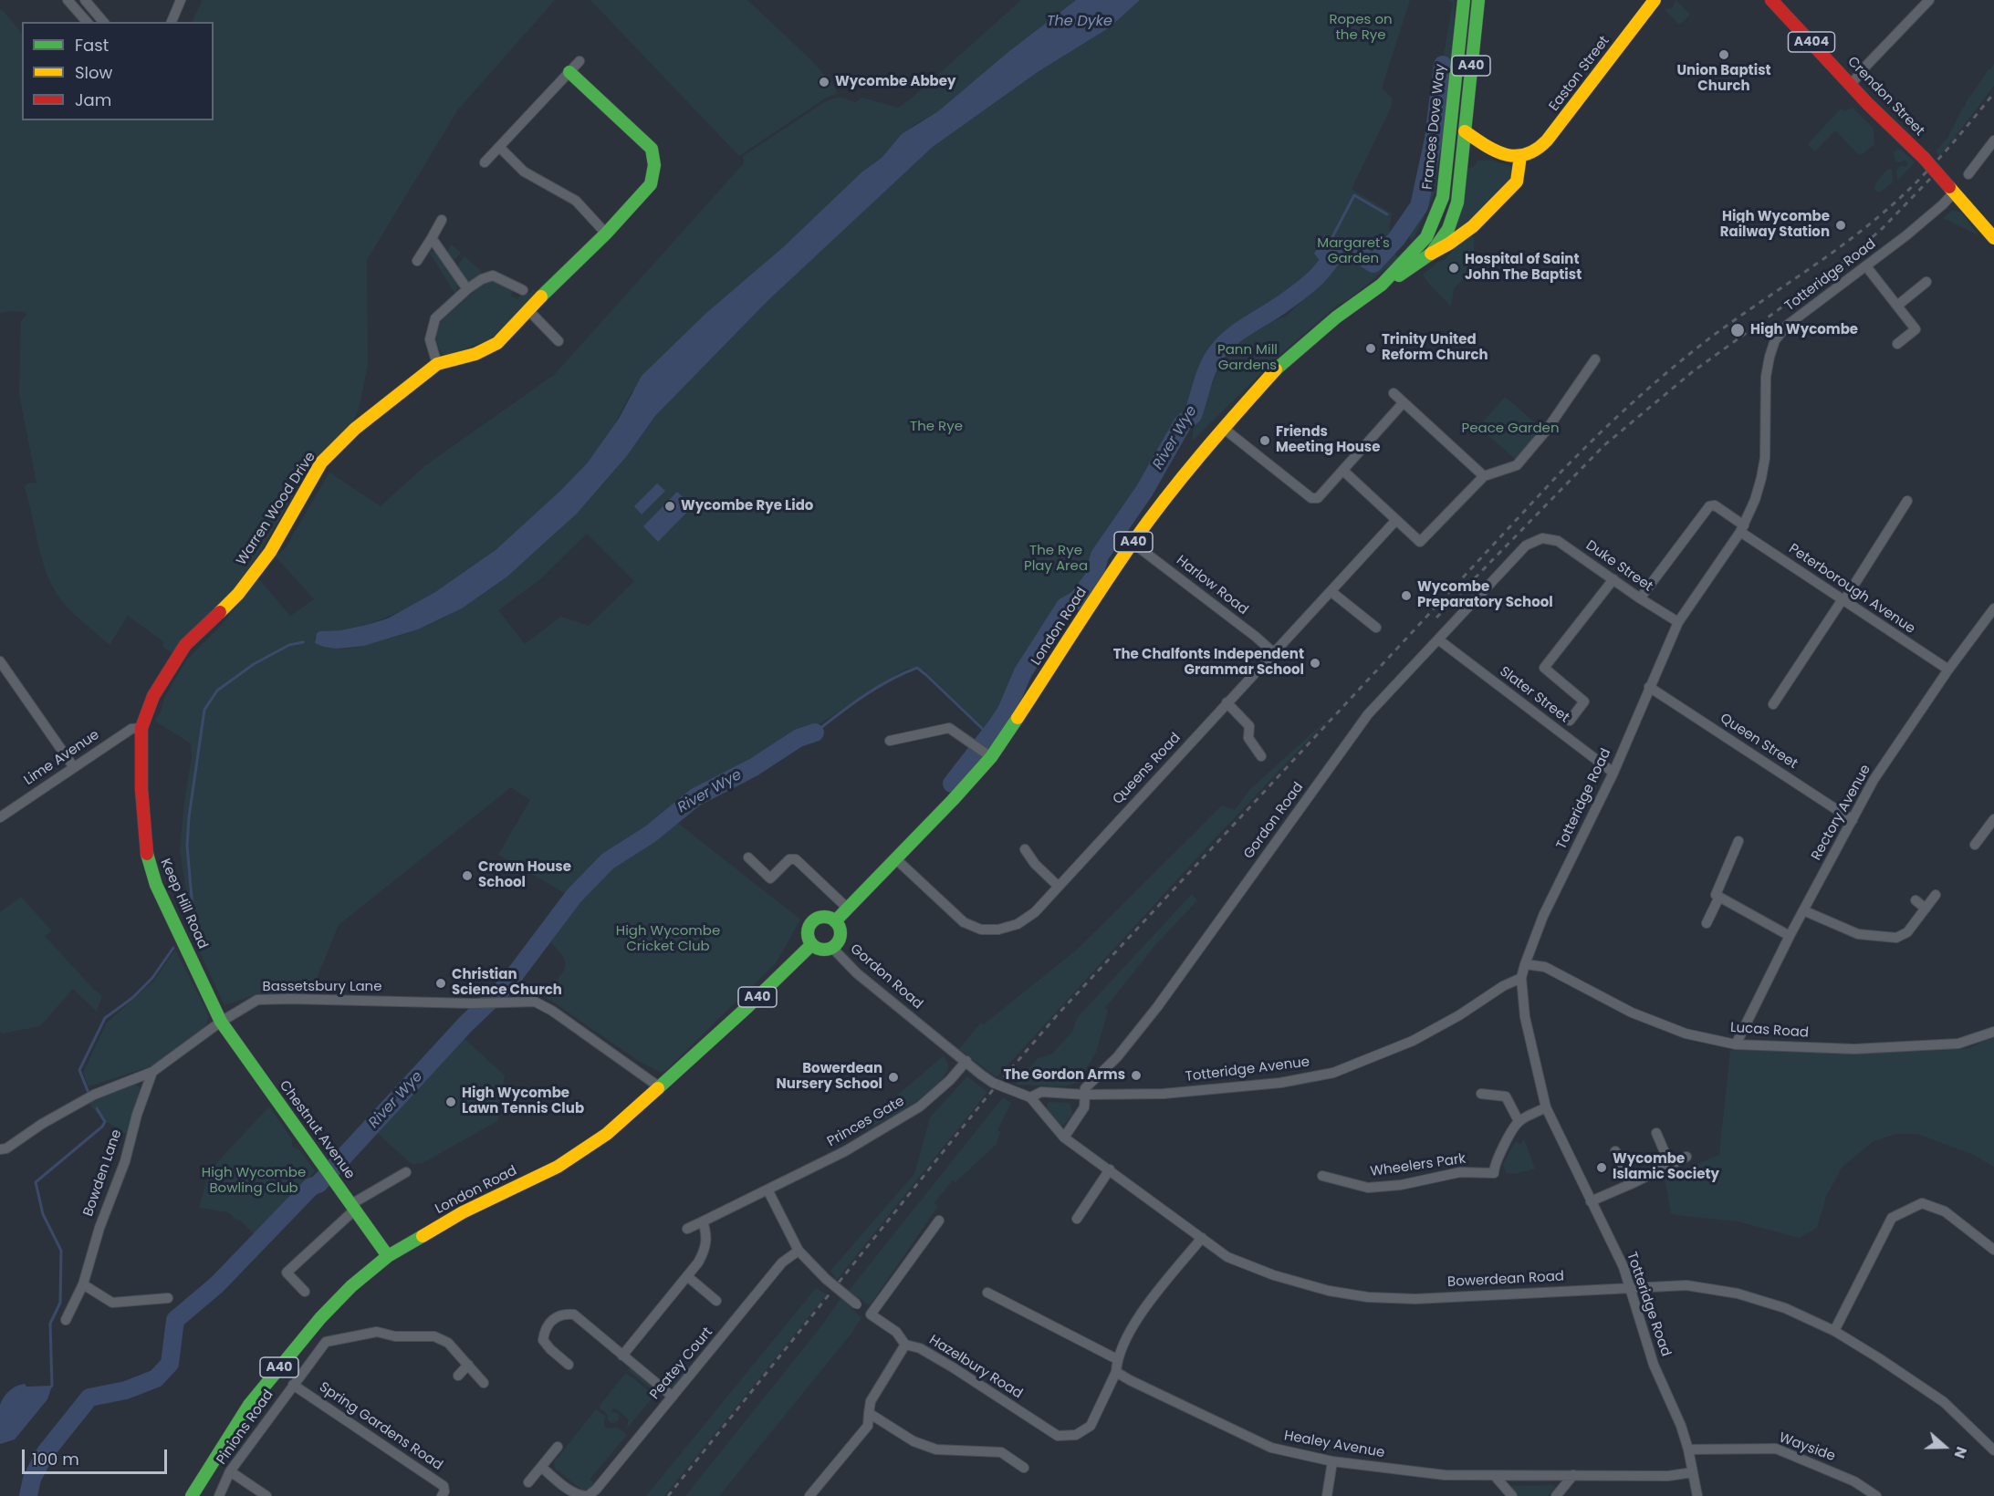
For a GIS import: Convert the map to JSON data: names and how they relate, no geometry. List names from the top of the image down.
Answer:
{
  "streets": {
    "main road": [
      "A404",
      "A40",
      "Easton Street",
      "Crendon Street",
      "Frances Dove Way",
      "Warren Wood Drive",
      "London Road",
      "Keep Hill Road",
      "Chestnut Avenue"
    ],
    "street": [
      "Totteridge Road",
      "Duke Street",
      "Harlow Road",
      "Peterborough Avenue",
      "Slater Street",
      "Queen Street",
      "Lime Avenue",
      "Queens Road",
      "Rectory Avenue",
      "Gordon Road",
      "Bassetsbury Lane",
      "Lucas Road",
      "Totteridge Avenue",
      "Princes Gate",
      "Wheelers Park",
      "Bowden Lane",
      "Bowerdean Road",
      "Peatey Court",
      "Hazelbury Road",
      "Spring Gardens Road",
      "Pinions Road",
      "Healey Avenue",
      "Wayside"
    ]
  },
  "crossings": [
    ["A404", "Crendon Street"],
    ["A404", "Totteridge Road"],
    ["A40", "Frances Dove Way"],
    ["A40", "London Road"],
    ["Crendon Street", "Totteridge Road"],
    ["Frances Dove Way", "London Road"],
    ["Totteridge Road", "Duke Street"],
    ["Totteridge Road", "Peterborough Avenue"],
    ["Totteridge Road", "Slater Street"],
    ["Totteridge Road", "Queen Street"],
    ["Totteridge Road", "Lucas Road"],
    ["Totteridge Road", "Totteridge Avenue"],
    ["Totteridge Road", "Bowerdean Road"],
    ["Totteridge Road", "Healey Avenue"],
    ["Totteridge Road", "Wayside"],
    ["Warren Wood Drive", "Keep Hill Road"],
    ["Duke Street", "Peterborough Avenue"],
    ["Duke Street", "Gordon Road"],
    ["Harlow Road", "London Road"],
    ["Harlow Road", "Queens Road"],
    ["Peterborough Avenue", "Rectory Avenue"],
    ["London Road", "Queens Road"],
    ["London Road", "Gordon Road"],
    ["London Road", "Bassetsbury Lane"],
    ["London Road", "Chestnut Avenue"],
    ["Slater Street", "Gordon Road"],
    ["Queen Street", "Rectory Avenue"],
    ["Lime Avenue", "Keep Hill Road"],
    ["Rectory Avenue", "Lucas Road"],
    ["Gordon Road", "Totteridge Avenue"],
    ["Gordon Road", "Princes Gate"],
    ["Gordon Road", "Bowerdean Road"],
    ["Keep Hill Road", "Bassetsbury Lane"],
    ["Keep Hill Road", "Chestnut Avenue"],
    ["Bassetsbury Lane", "Chestnut Avenue"],
    ["Bassetsbury Lane", "Bowden Lane"],
    ["Peatey Court", "Hazelbury Road"],
    ["Hazelbury Road", "Healey Avenue"],
    ["Spring Gardens Road", "Pinions Road"]
  ],
  "water": ["The Dyke", "River Wye"],
  "parks": [
    "Ropes on the Rye",
    "Margaret's Garden",
    "Pann Mill Gardens",
    "The Rye",
    "Peace Garden",
    "The Rye Play Area",
    "High Wycombe Cricket Club",
    "High Wycombe Bowling Club"
  ],
  "places": [
    "Union Baptist Church",
    "Wycombe Abbey",
    "High Wycombe Railway Station",
    "Hospital of Saint John The Baptist",
    "High Wycombe",
    "Trinity United Reform Church",
    "Friends Meeting House",
    "Wycombe Rye Lido",
    "Wycombe Preparatory School",
    "The Chalfonts Independent Grammar School",
    "Crown House School",
    "Christian Science Church",
    "The Gordon Arms",
    "Bowerdean Nursery School",
    "High Wycombe Lawn Tennis Club",
    "Wycombe Islamic Society"
  ],
  "legend": ["Fast", "Slow", "Jam"],
  "scale_bar": "100 m",
  "north": "right"
}
